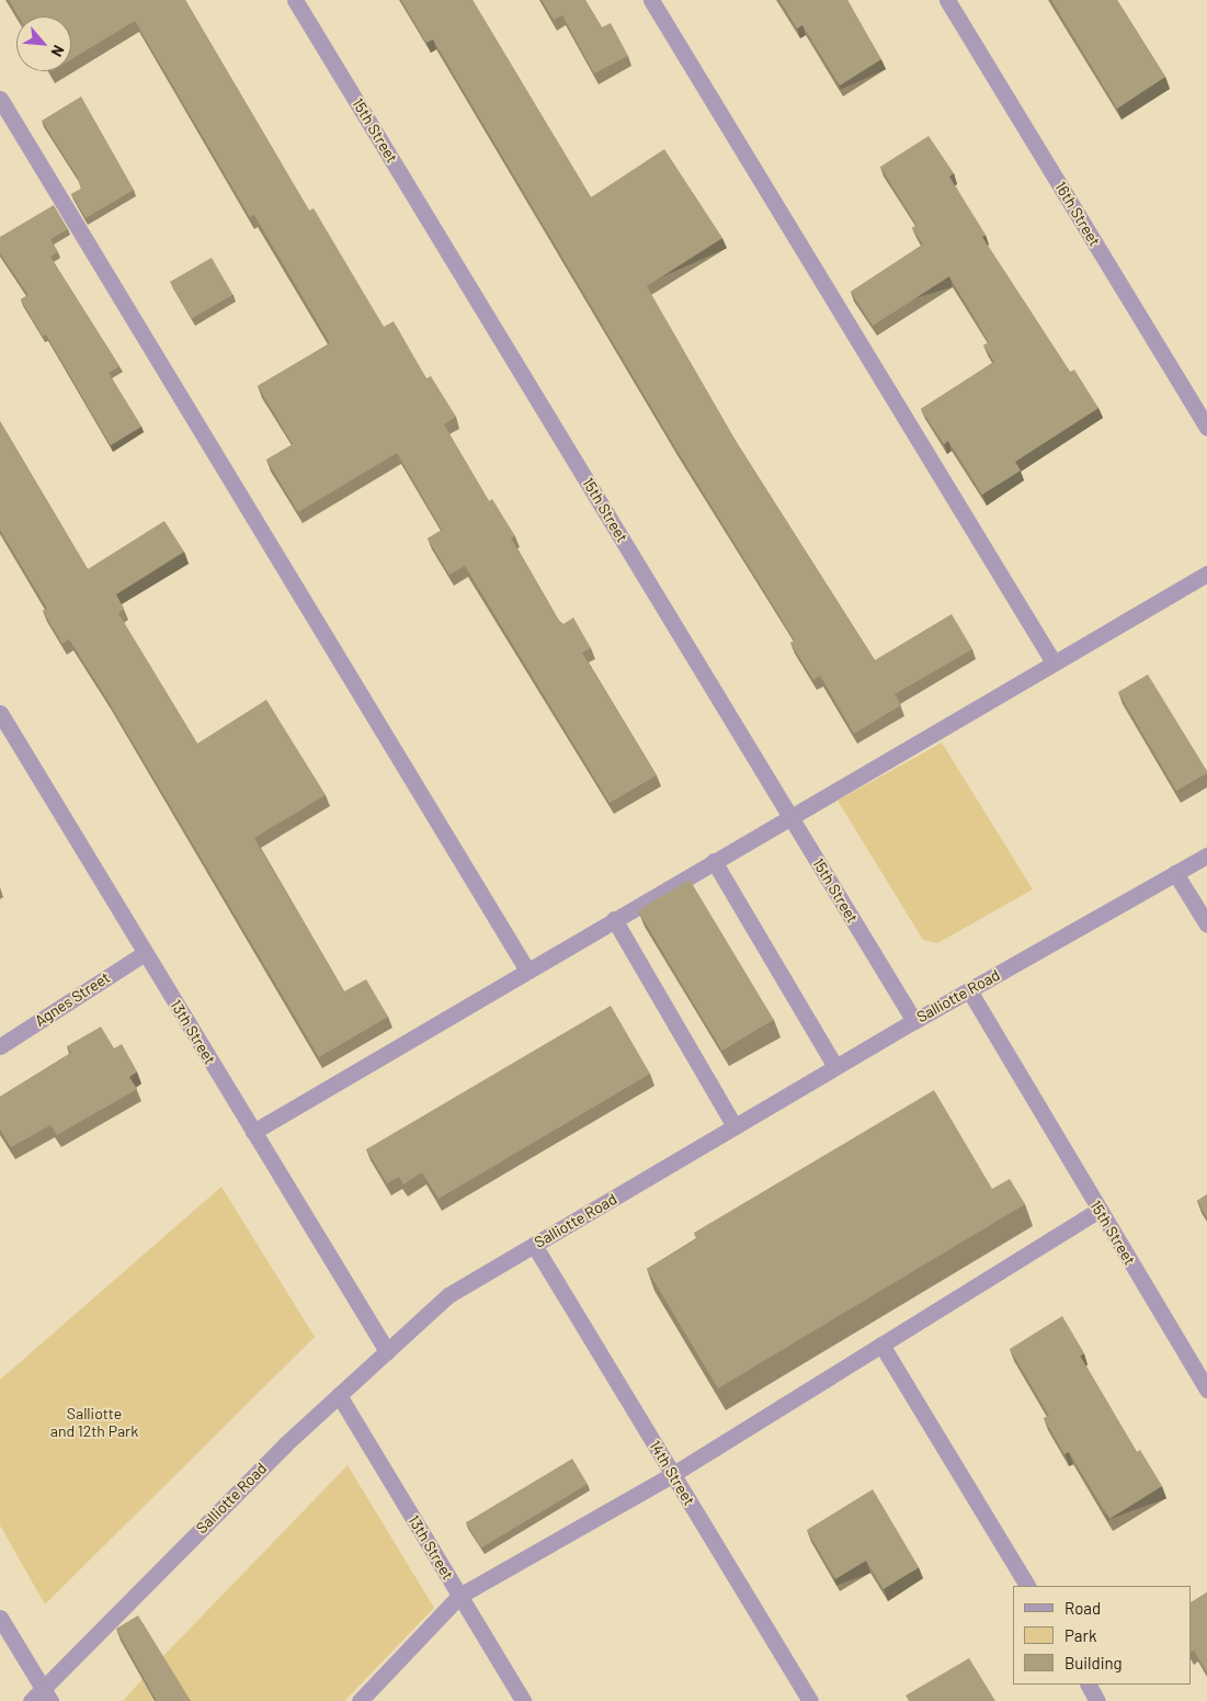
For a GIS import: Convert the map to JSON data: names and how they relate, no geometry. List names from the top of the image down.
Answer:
{
  "streets": {
    "street": [
      "15th Street",
      "16th Street",
      "Salliotte Road",
      "Agnes Street",
      "13th Street",
      "14th Street"
    ]
  },
  "crossings": [
    ["15th Street", "Salliotte Road"],
    ["Salliotte Road", "13th Street"],
    ["Salliotte Road", "14th Street"],
    ["Agnes Street", "13th Street"]
  ],
  "parks": ["Salliotte and 12th Park"],
  "legend": ["Road", "Park", "Building"],
  "north": "bottom right"
}
